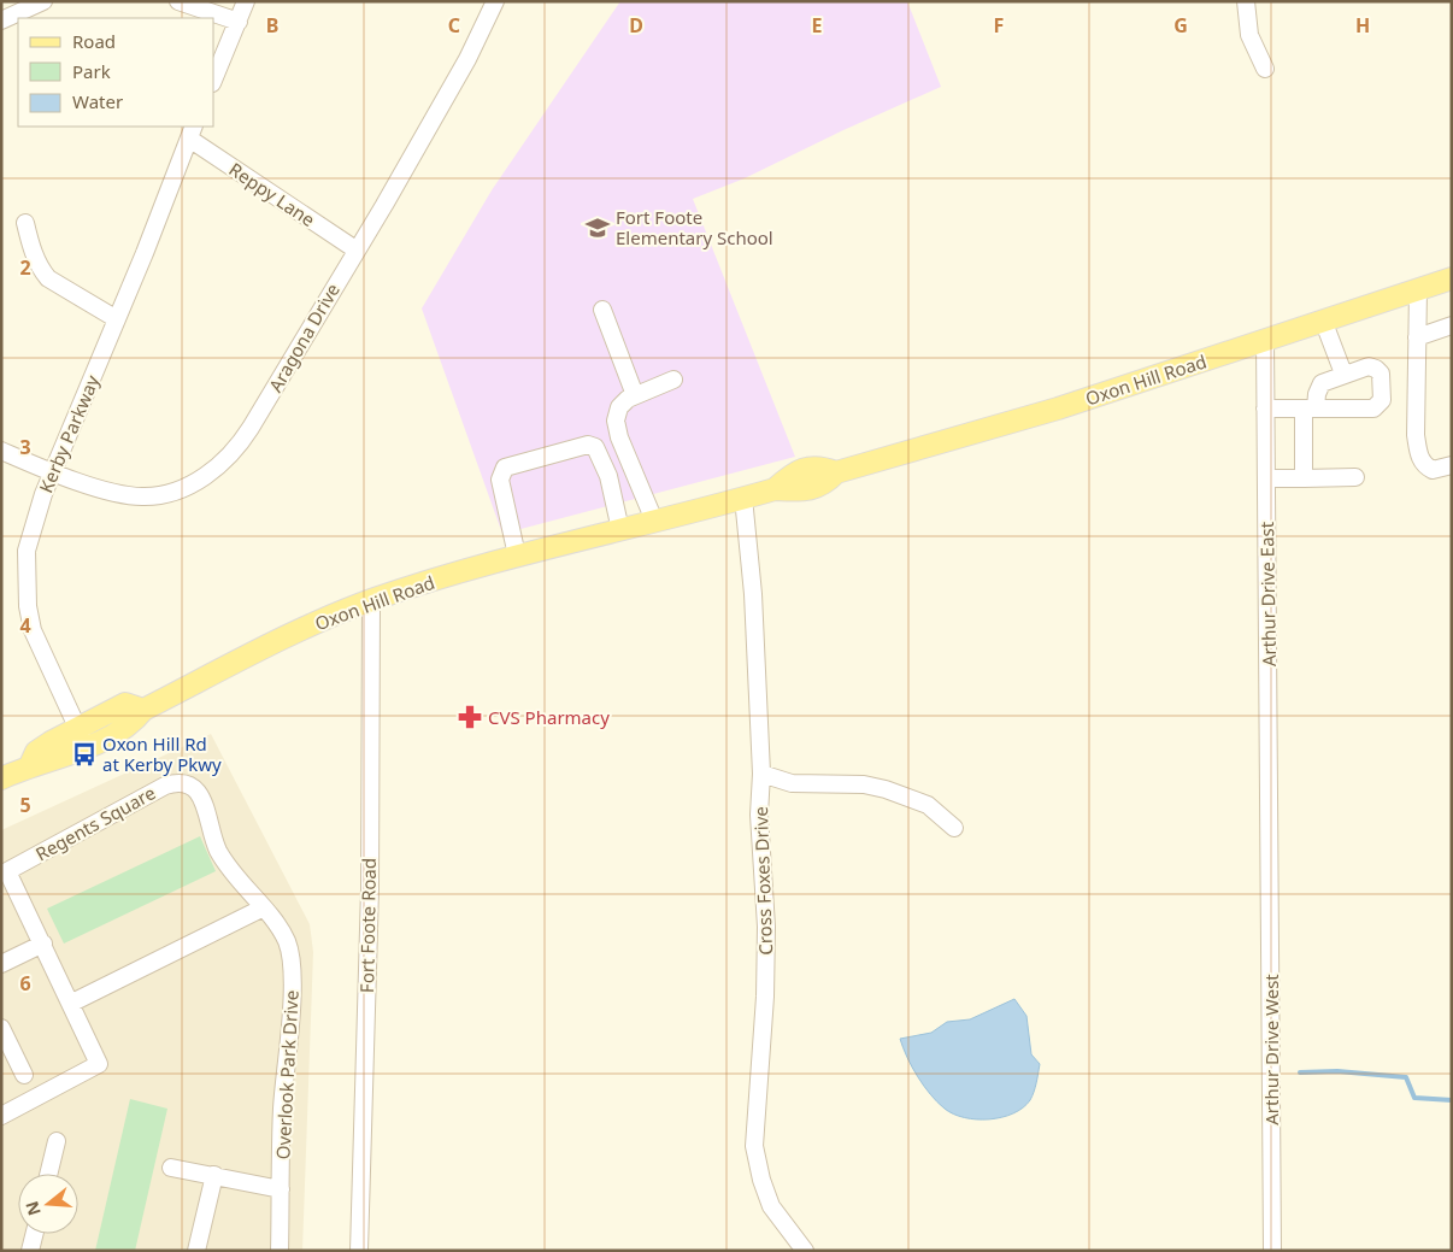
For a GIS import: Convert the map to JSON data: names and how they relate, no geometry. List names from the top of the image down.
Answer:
{
  "streets": {
    "main road": ["Oxon Hill Road"],
    "street": [
      "Reppy Lane",
      "Aragona Drive",
      "Kerby Parkway",
      "Arthur Drive East",
      "Regents Square",
      "Cross Foxes Drive",
      "Fort Foote Road",
      "Arthur Drive West",
      "Overlook Park Drive"
    ]
  },
  "crossings": [
    ["Reppy Lane", "Aragona Drive"],
    ["Reppy Lane", "Kerby Parkway"],
    ["Aragona Drive", "Kerby Parkway"],
    ["Oxon Hill Road", "Kerby Parkway"],
    ["Oxon Hill Road", "Arthur Drive East"],
    ["Oxon Hill Road", "Cross Foxes Drive"],
    ["Oxon Hill Road", "Fort Foote Road"],
    ["Arthur Drive East", "Arthur Drive West"],
    ["Regents Square", "Overlook Park Drive"]
  ],
  "places": {
    "school or university": ["Fort Foote Elementary School"],
    "pharmacy": ["CVS Pharmacy"],
    "bus stop": ["Oxon Hill Rd at Kerby Pkwy"]
  },
  "legend": ["Road", "Park", "Water"],
  "north": "left",
  "grid": {
    "columns": [
      "B",
      "C",
      "D",
      "E",
      "F",
      "G",
      "H"
    ],
    "rows": [
      "2",
      "3",
      "4",
      "5",
      "6"
    ]
  }
}
